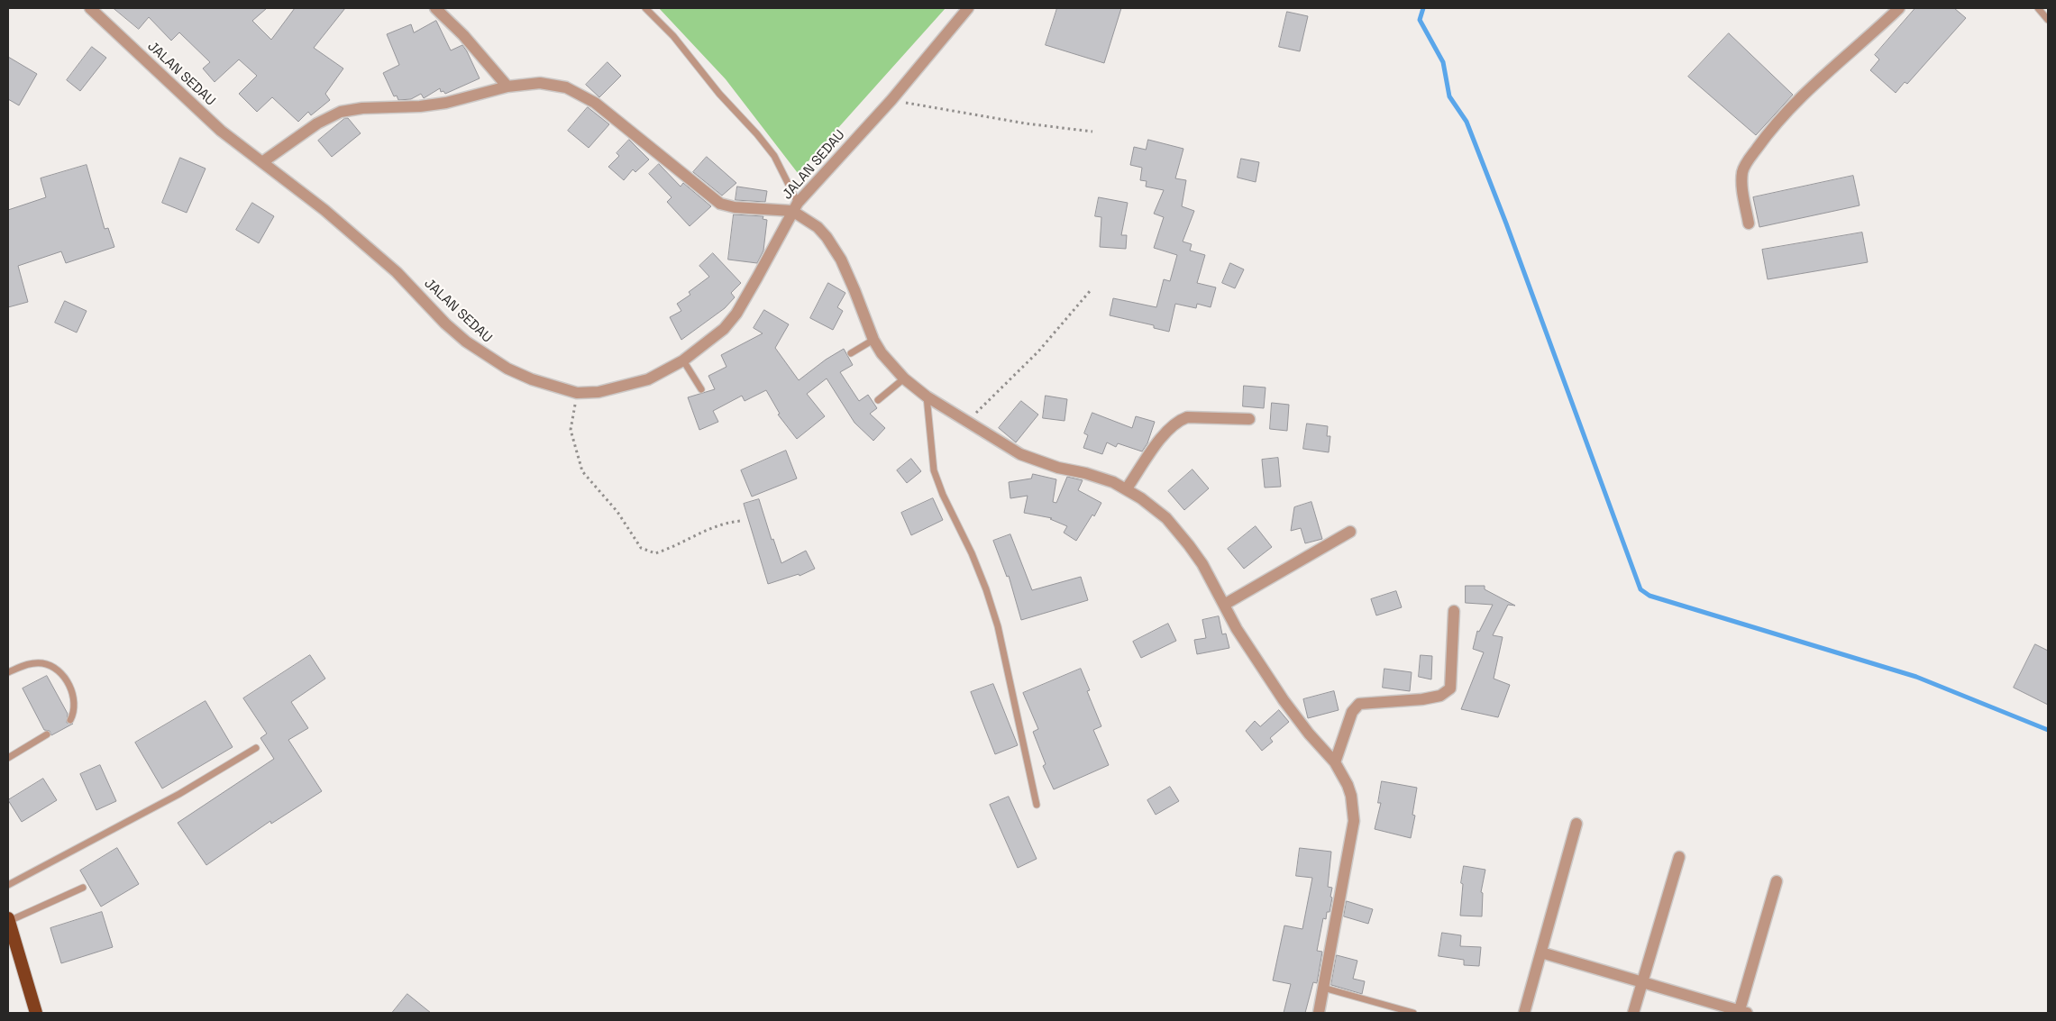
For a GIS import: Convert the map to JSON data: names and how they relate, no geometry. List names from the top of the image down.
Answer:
{
  "streets": {
    "street": ["JALAN SEDAU"]
  }
}
